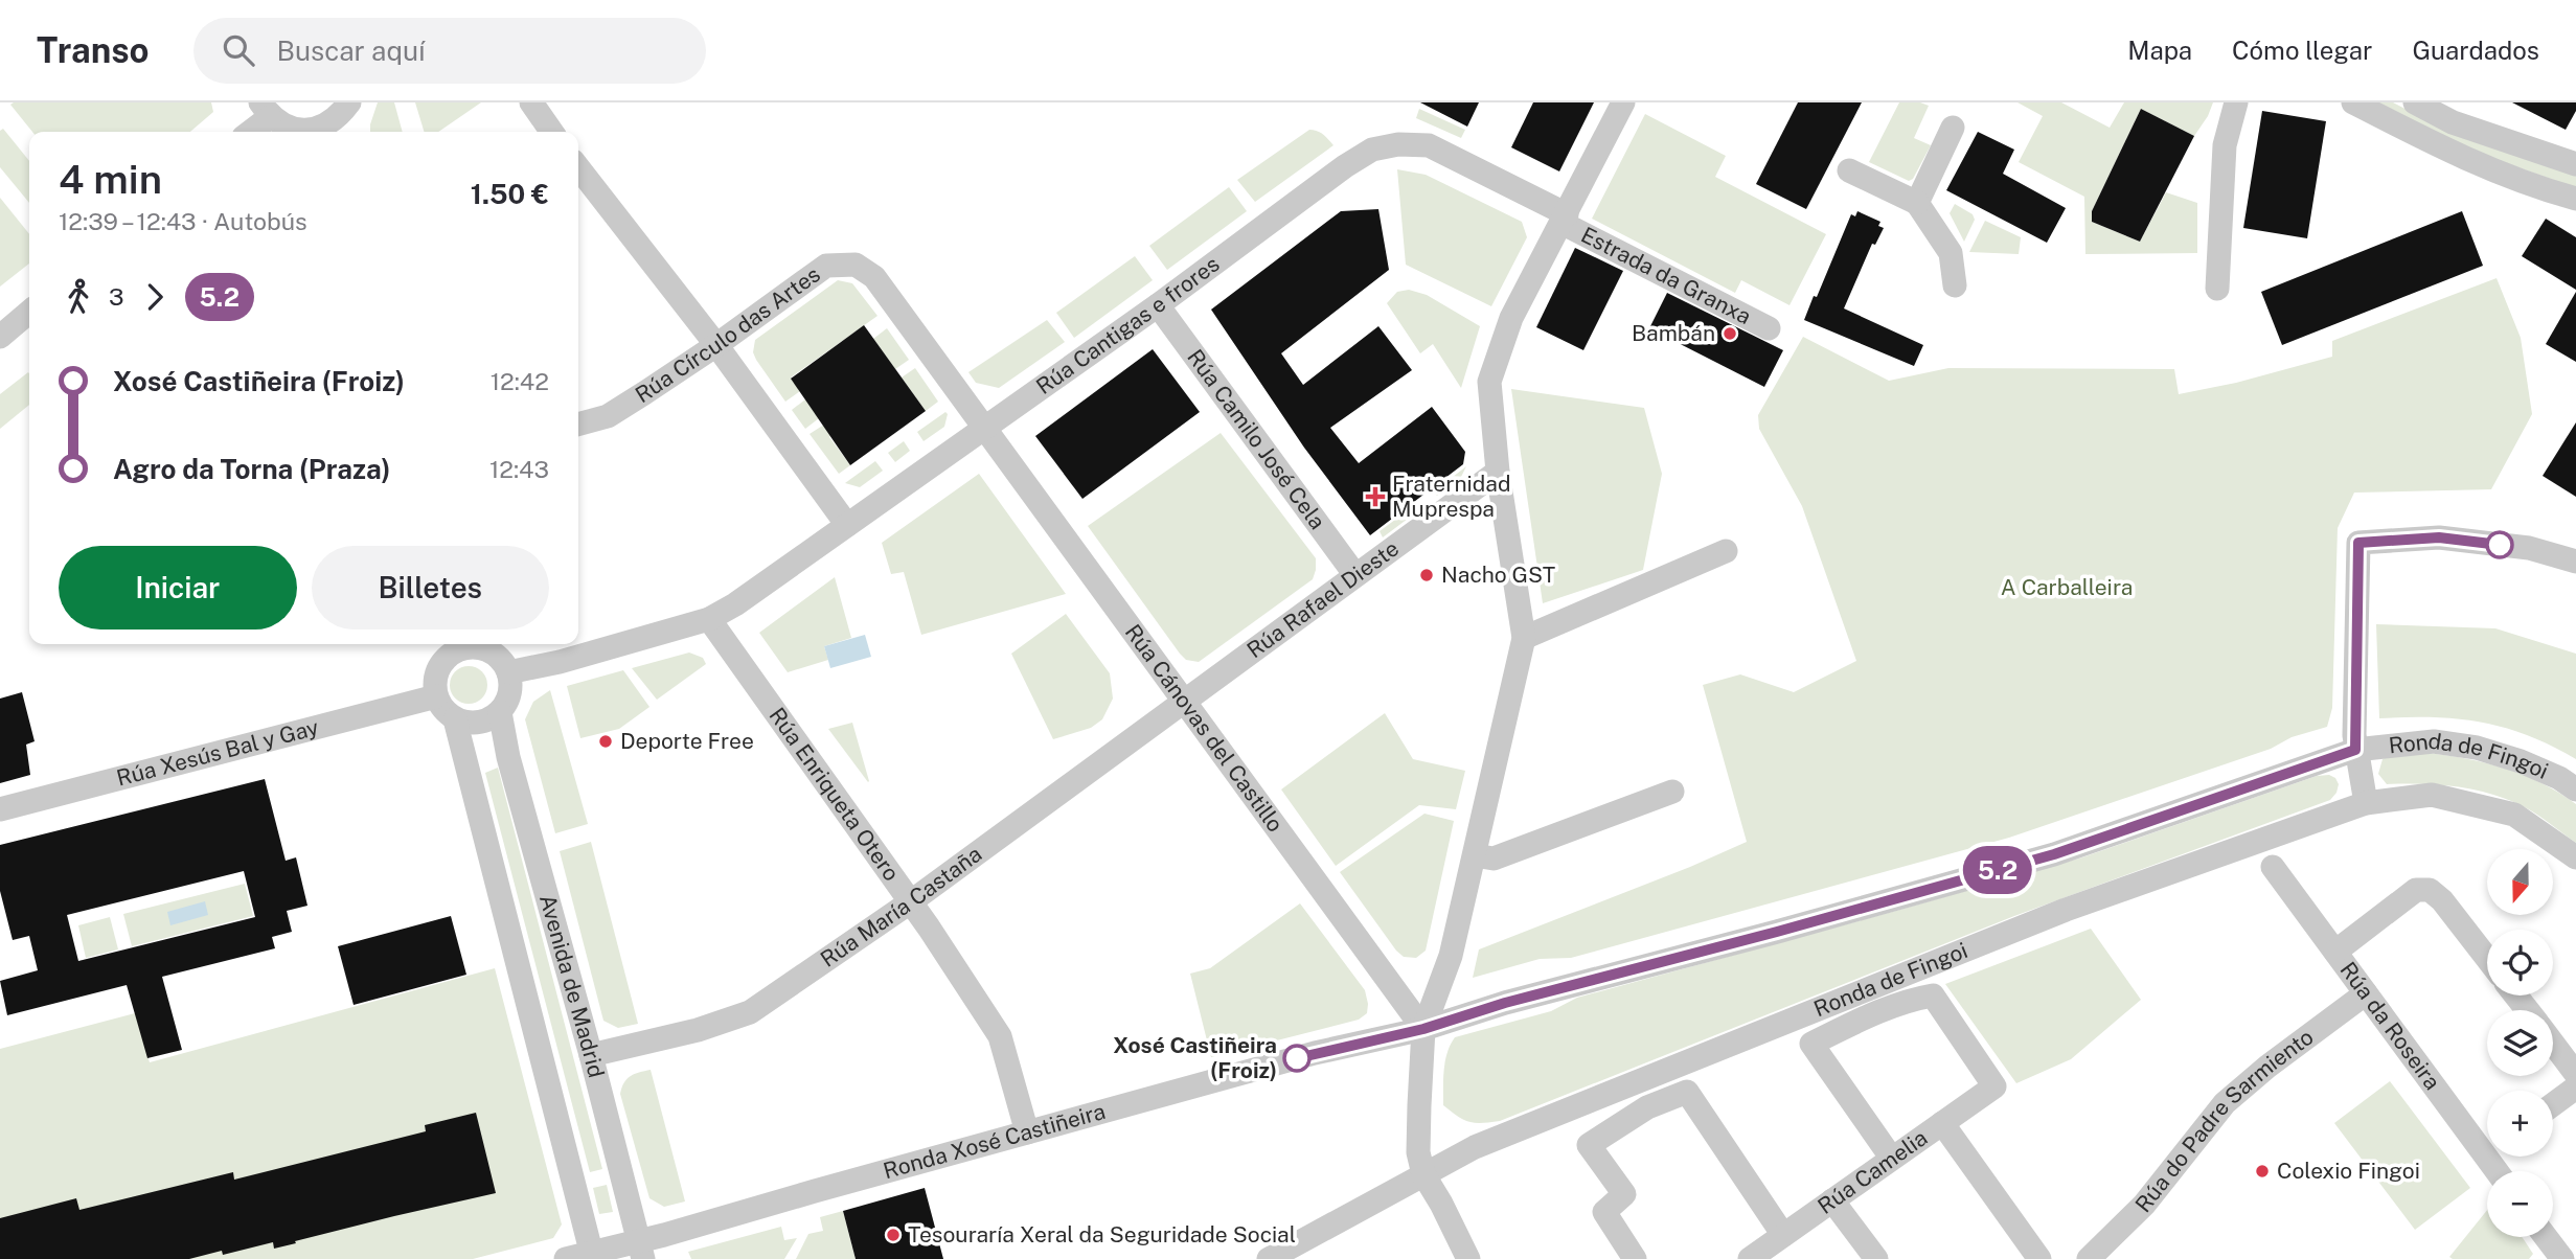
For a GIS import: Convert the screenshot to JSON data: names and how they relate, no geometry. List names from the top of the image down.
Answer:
{
  "streets": {
    "street": [
      "Estrada da Granxa",
      "Rúa Cantigas e frores",
      "Rúa Círculo das Artes",
      "Rúa Camilo José Cela",
      "Rúa Rafael Dieste",
      "Rúa Cánovas del Castillo",
      "Rúa Xesús Bal y Gay",
      "Ronda de Fingoi",
      "Rúa Enriqueta Otero",
      "Rúa María Castaña",
      "Avenida de Madrid",
      "Rúa da Roseira",
      "Rúa do Padre Sarmiento",
      "Ronda Xosé Castiñeira",
      "Rúa Camelia"
    ]
  },
  "crossings": [
    ["Estrada da Granxa", "Rúa Cantigas e frores"],
    ["Estrada da Granxa", "Rúa Rafael Dieste"],
    ["Estrada da Granxa", "Rúa Cánovas del Castillo"],
    ["Estrada da Granxa", "Ronda de Fingoi"],
    ["Estrada da Granxa", "Ronda Xosé Castiñeira"],
    ["Rúa Cantigas e frores", "Rúa Círculo das Artes"],
    ["Rúa Cantigas e frores", "Rúa Camilo José Cela"],
    ["Rúa Cantigas e frores", "Rúa Cánovas del Castillo"],
    ["Rúa Cantigas e frores", "Rúa Enriqueta Otero"],
    ["Rúa Círculo das Artes", "Rúa Cánovas del Castillo"],
    ["Rúa Camilo José Cela", "Rúa Rafael Dieste"],
    ["Rúa Rafael Dieste", "Rúa Cánovas del Castillo"],
    ["Rúa Rafael Dieste", "Rúa María Castaña"],
    ["Rúa Cánovas del Castillo", "Ronda de Fingoi"],
    ["Rúa Cánovas del Castillo", "Rúa María Castaña"],
    ["Rúa Cánovas del Castillo", "Ronda Xosé Castiñeira"],
    ["Ronda de Fingoi", "Ronda Xosé Castiñeira"],
    ["Rúa Enriqueta Otero", "Rúa María Castaña"],
    ["Rúa Enriqueta Otero", "Ronda Xosé Castiñeira"],
    ["Rúa María Castaña", "Avenida de Madrid"],
    ["Avenida de Madrid", "Ronda Xosé Castiñeira"],
    ["Rúa da Roseira", "Rúa do Padre Sarmiento"]
  ],
  "parks": ["A Carballeira"],
  "places": {
    "other": [
      "Bambán",
      "Nacho GST",
      "Deporte Free",
      "Xosé Castiñeira (Froiz)",
      "Colexio Fingoi",
      "Tesouraría Xeral da Seguridade Social"
    ],
    "health": ["Fraternidad Muprespa"]
  },
  "lines": ["bus line 5.2"],
  "north": "bottom",
  "page": {
    "header": "Transo",
    "search": "Buscar aquí",
    "nav": ["Mapa", "Cómo llegar", "Guardados"],
    "on_map": "5.2",
    "heading": ["4 min", "12:39 – 12:43 · Autobús", "1.50 €"],
    "legs": ["3", "5.2"],
    "list": [
      {
        "name": "Xosé Castiñeira (Froiz)",
        "value": "12:42"
      },
      {
        "name": "Agro da Torna (Praza)",
        "value": "12:43"
      }
    ],
    "buttons": ["Iniciar", "Billetes"],
    "map_buttons": ["+", "−"]
  }
}
